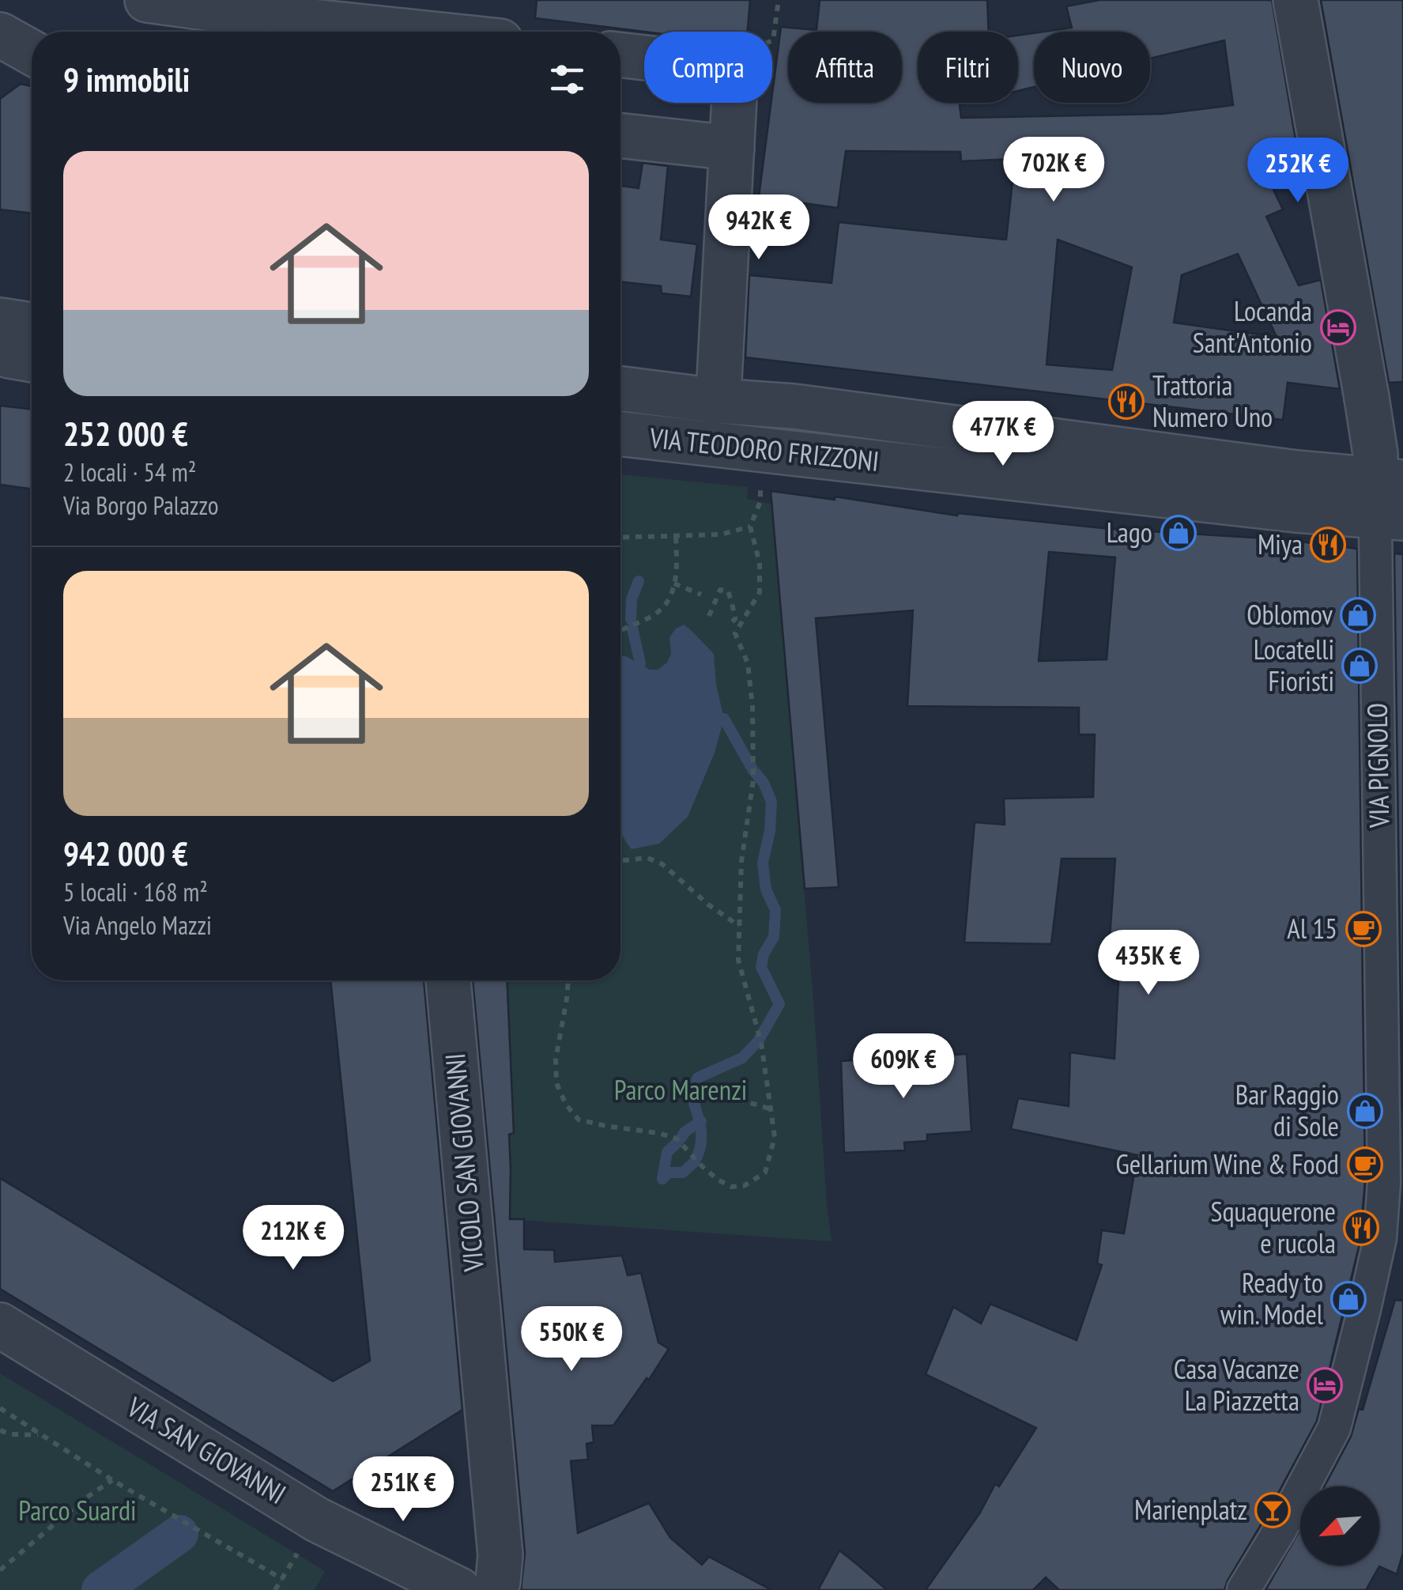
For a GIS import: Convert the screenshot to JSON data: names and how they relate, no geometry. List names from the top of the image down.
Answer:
{
  "streets": {
    "street": [
      "VIA TEODORO FRIZZONI",
      "VIA PIGNOLO",
      "VICOLO SAN GIOVANNI",
      "VIA SAN GIOVANNI"
    ]
  },
  "parks": ["Parco Marenzi", "Parco Suardi"],
  "places": {
    "hotel": ["Locanda Sant'Antonio", "Casa Vacanze La Piazzetta"],
    "restaurant": ["Trattoria Numero Uno", "Miya", "Squaquerone e rucola"],
    "shop": [
      "Lago",
      "Oblomov",
      "Locatelli Fioristi",
      "Bar Raggio di Sole",
      "Ready to win. Model"
    ],
    "cafe": ["Al 15", "Gellarium Wine & Food"],
    "bar": ["Marienplatz"]
  },
  "north": "bottom left",
  "page": {
    "chip": [
      "Compra",
      "Affitta",
      "Filtri",
      "Nuovo"
    ],
    "heading": "9 immobili",
    "list": [
      {
        "name": "252 000 €",
        "note": "2 locali · 54 m² · Via Borgo Palazzo"
      },
      {
        "name": "942 000 €",
        "note": "5 locali · 168 m² · Via Angelo Mazzi"
      }
    ],
    "price": [
      "702K €",
      "252K €",
      "942K €",
      "477K €",
      "435K €",
      "609K €",
      "212K €",
      "550K €",
      "251K €"
    ]
  }
}
